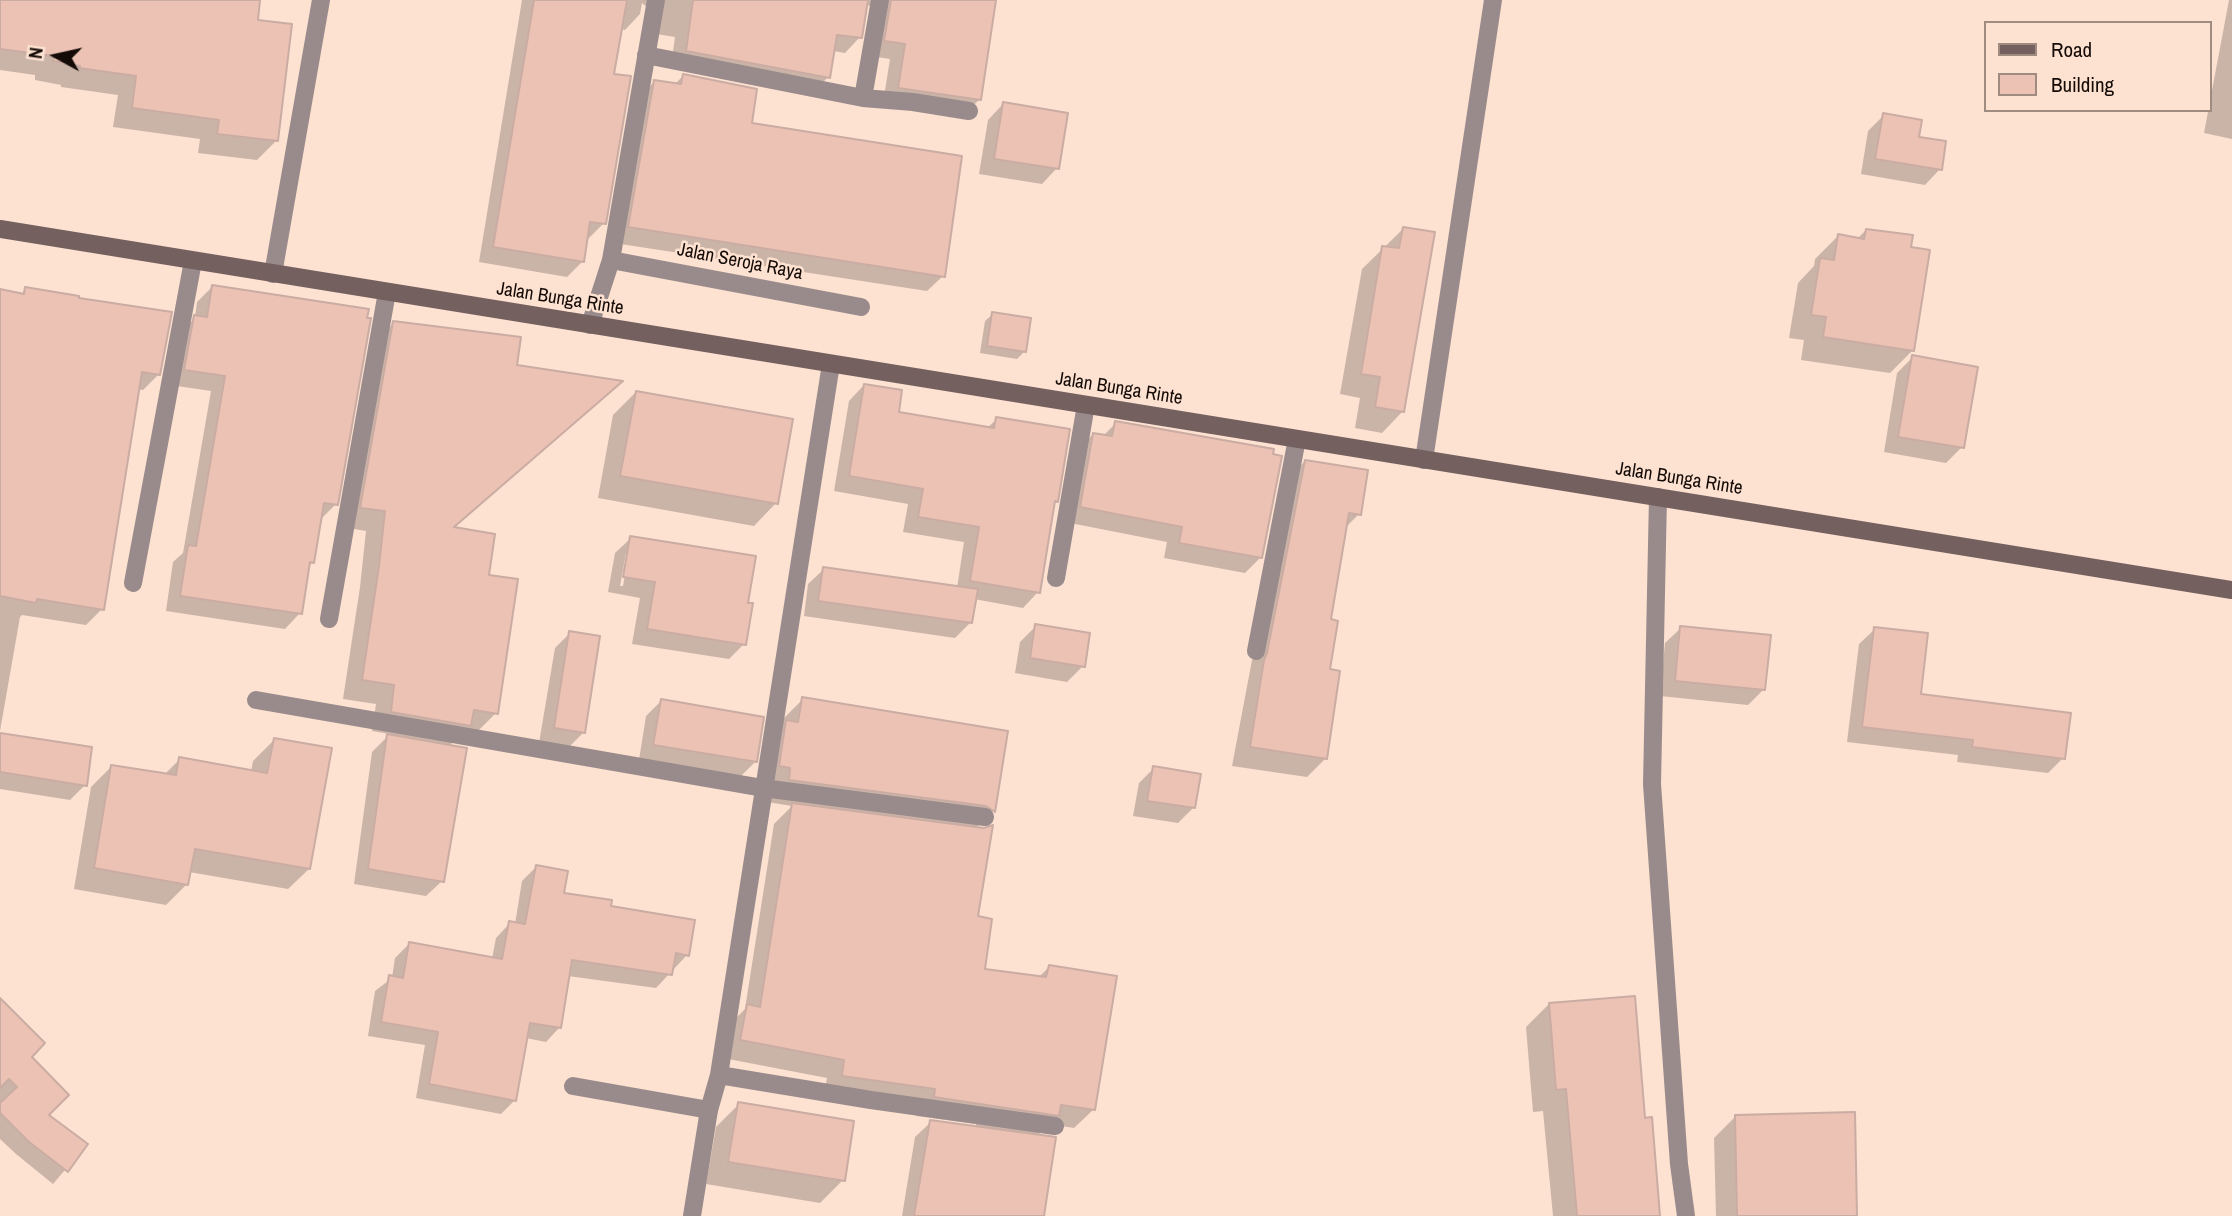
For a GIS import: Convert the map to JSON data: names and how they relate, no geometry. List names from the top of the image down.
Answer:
{
  "streets": {
    "street": ["Jalan Seroja Raya", "Jalan Bunga Rinte"]
  },
  "legend": ["Road", "Building"],
  "north": "left"
}
